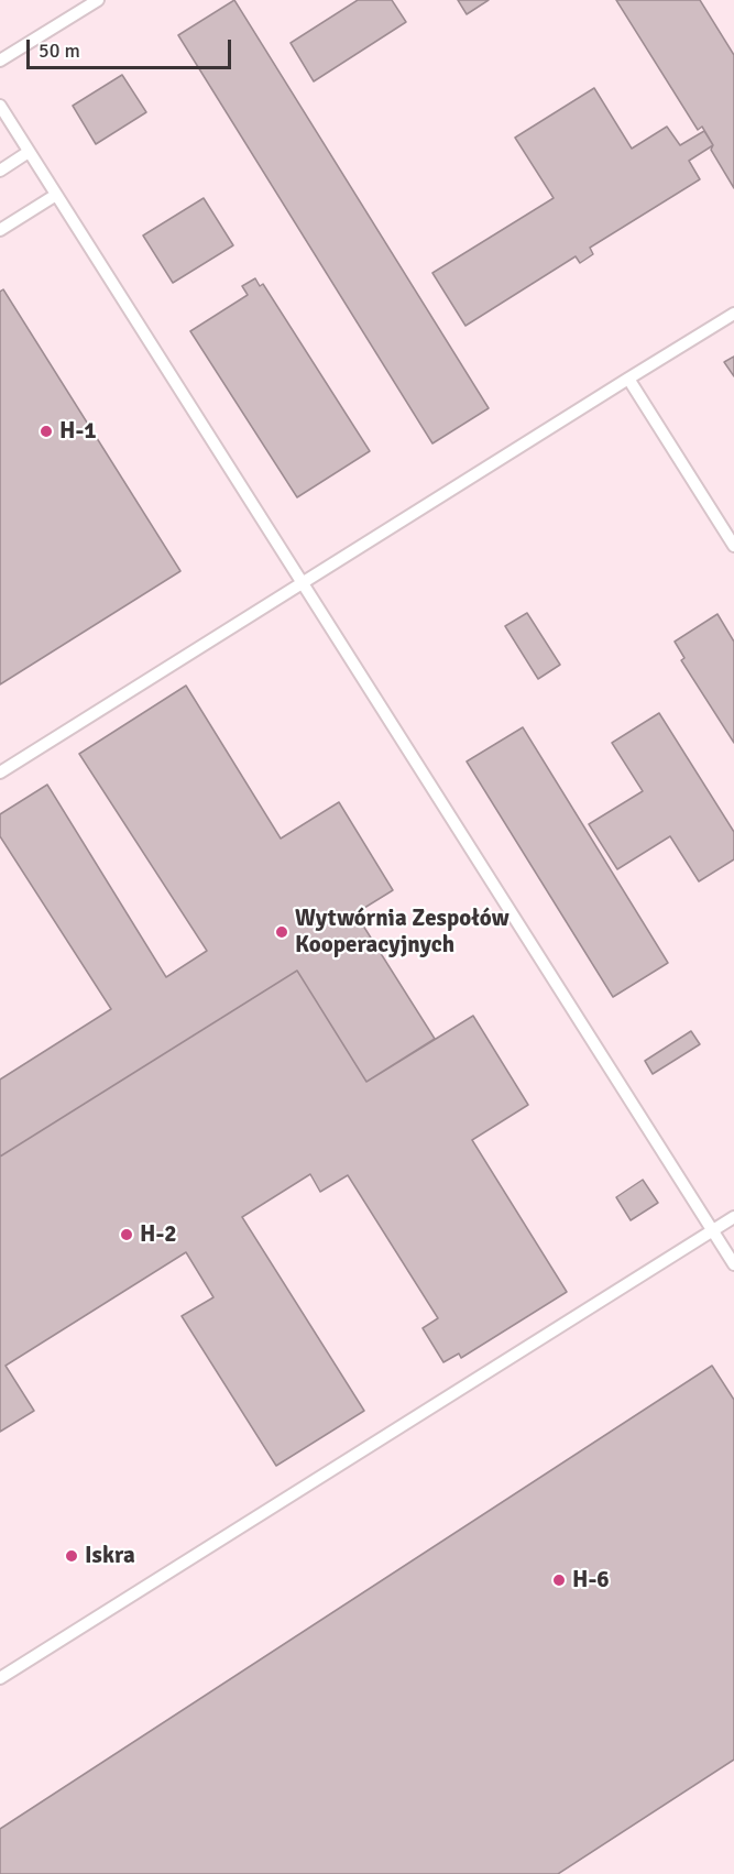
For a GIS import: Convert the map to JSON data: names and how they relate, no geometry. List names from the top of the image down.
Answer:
{
  "places": [
    "H-1",
    "Wytwórnia Zespołów Kooperacyjnych",
    "H-2",
    "Iskra",
    "H-6"
  ],
  "scale_bar": "50 m"
}
